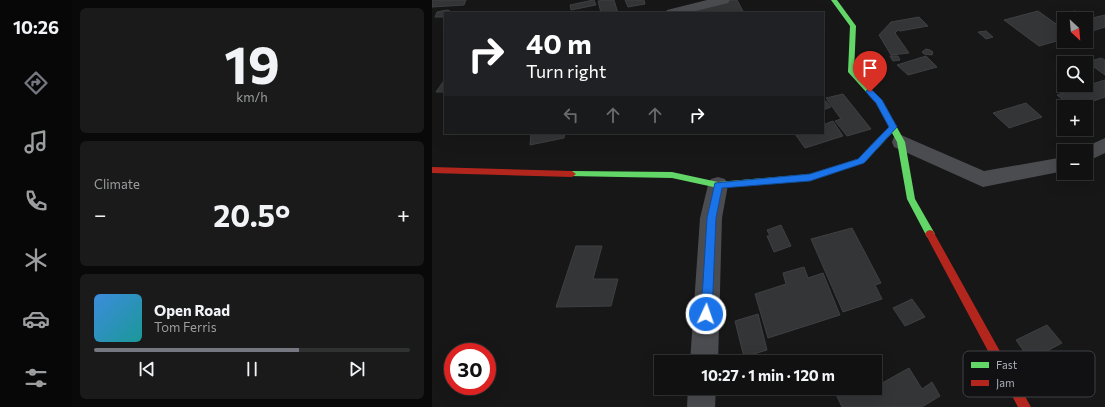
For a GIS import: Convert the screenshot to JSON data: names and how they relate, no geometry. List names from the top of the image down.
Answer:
{
  "legend": ["Fast", "Jam"],
  "north": "bottom right",
  "page": {
    "tabs": "10:26",
    "tile": [
      ["19", "km/h"],
      "Climate"
    ],
    "map_buttons": ["+", "−"],
    "turn": ["40 m", "Turn right"],
    "heat": ["−", "20.5°", "+"],
    "song": ["Open Road", "Tom Ferris"],
    "limit": "30",
    "trip": "10:27 · 1 min · 120 m"
  }
}
